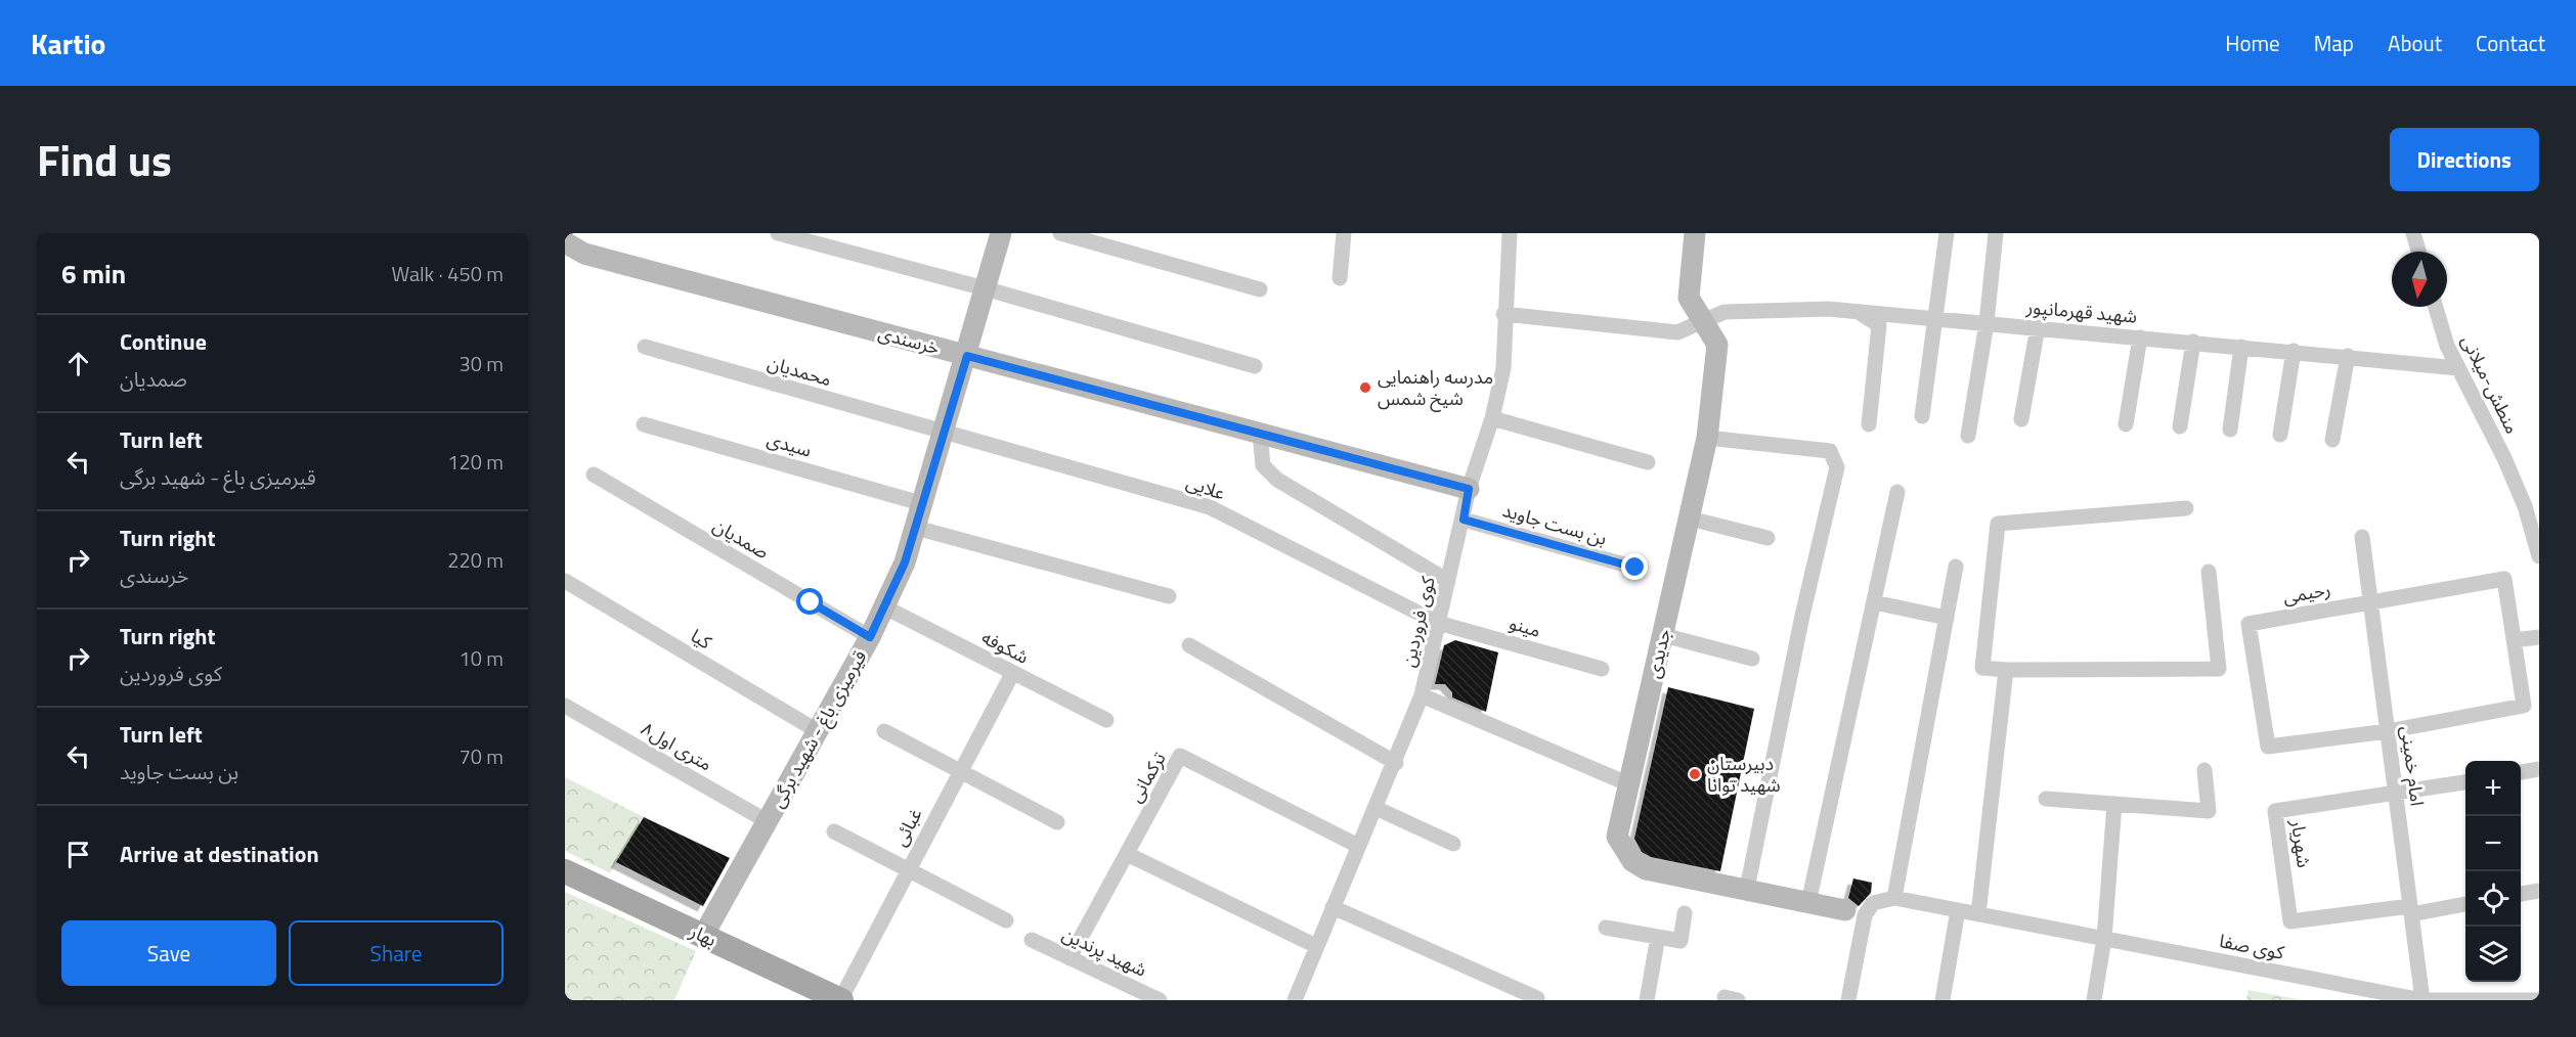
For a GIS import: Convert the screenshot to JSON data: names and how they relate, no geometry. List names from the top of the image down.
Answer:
{
  "streets": {
    "main road": ["بهار"],
    "street": [
      "شهید قهرمانپور",
      "خرسندی",
      "محمدیان",
      "منطش-میلانی",
      "سیدی",
      "علایی",
      "بن بست جاوید",
      "صمدیان",
      "رحیمی",
      "کوی فروردین",
      "مینو",
      "کیا",
      "شکوفه",
      "جدیدی",
      "قیرمیزی باغ - شهید برگی",
      "۸متری اول",
      "امام خمینی",
      "ترکمانی",
      "غبائی",
      "شهریار",
      "کوی صفا",
      "شهید پرندین"
    ]
  },
  "crossings": [
    ["شهید قهرمانپور", "منطش-میلانی"],
    ["شهید قهرمانپور", "کوی فروردین"],
    ["شهید قهرمانپور", "جدیدی"],
    ["خرسندی", "کوی فروردین"],
    ["خرسندی", "قیرمیزی باغ - شهید برگی"],
    ["محمدیان", "علایی"],
    ["محمدیان", "قیرمیزی باغ - شهید برگی"],
    ["سیدی", "قیرمیزی باغ - شهید برگی"],
    ["علایی", "کوی فروردین"],
    ["علایی", "مینو"],
    ["علایی", "قیرمیزی باغ - شهید برگی"],
    ["بن بست جاوید", "کوی فروردین"],
    ["صمدیان", "قیرمیزی باغ - شهید برگی"],
    ["رحیمی", "امام خمینی"],
    ["کوی فروردین", "مینو"],
    ["کوی فروردین", "ترکمانی"],
    ["کیا", "قیرمیزی باغ - شهید برگی"],
    ["شکوفه", "قیرمیزی باغ - شهید برگی"],
    ["شکوفه", "غبائی"],
    ["قیرمیزی باغ - شهید برگی", "۸متری اول"],
    ["قیرمیزی باغ - شهید برگی", "بهار"],
    ["امام خمینی", "شهریار"],
    ["امام خمینی", "کوی صفا"],
    ["ترکمانی", "شهید پرندین"],
    ["غبائی", "بهار"]
  ],
  "places": ["مدرسه راهنمایی شیخ شمس", "دبیرستان شهید توانا"],
  "north": "bottom",
  "page": {
    "header": "Kartio",
    "nav": [
      "Home",
      "Map",
      "About",
      "Contact"
    ],
    "title": "Find us",
    "buttons": [
      "Directions",
      ["Save", "Share"]
    ],
    "heading": ["6 min", "Walk · 450 m"],
    "list": [
      ["Continue", "صمدیان", "30 m"],
      ["Turn left", "قیرمیزی باغ - شهید برگی", "120 m"],
      ["Turn right", "خرسندی", "220 m"],
      ["Turn right", "کوی فروردین", "10 m"],
      ["Turn left", "بن بست جاوید", "70 m"],
      "Arrive at destination"
    ],
    "map_buttons": ["+", "−"]
  }
}
